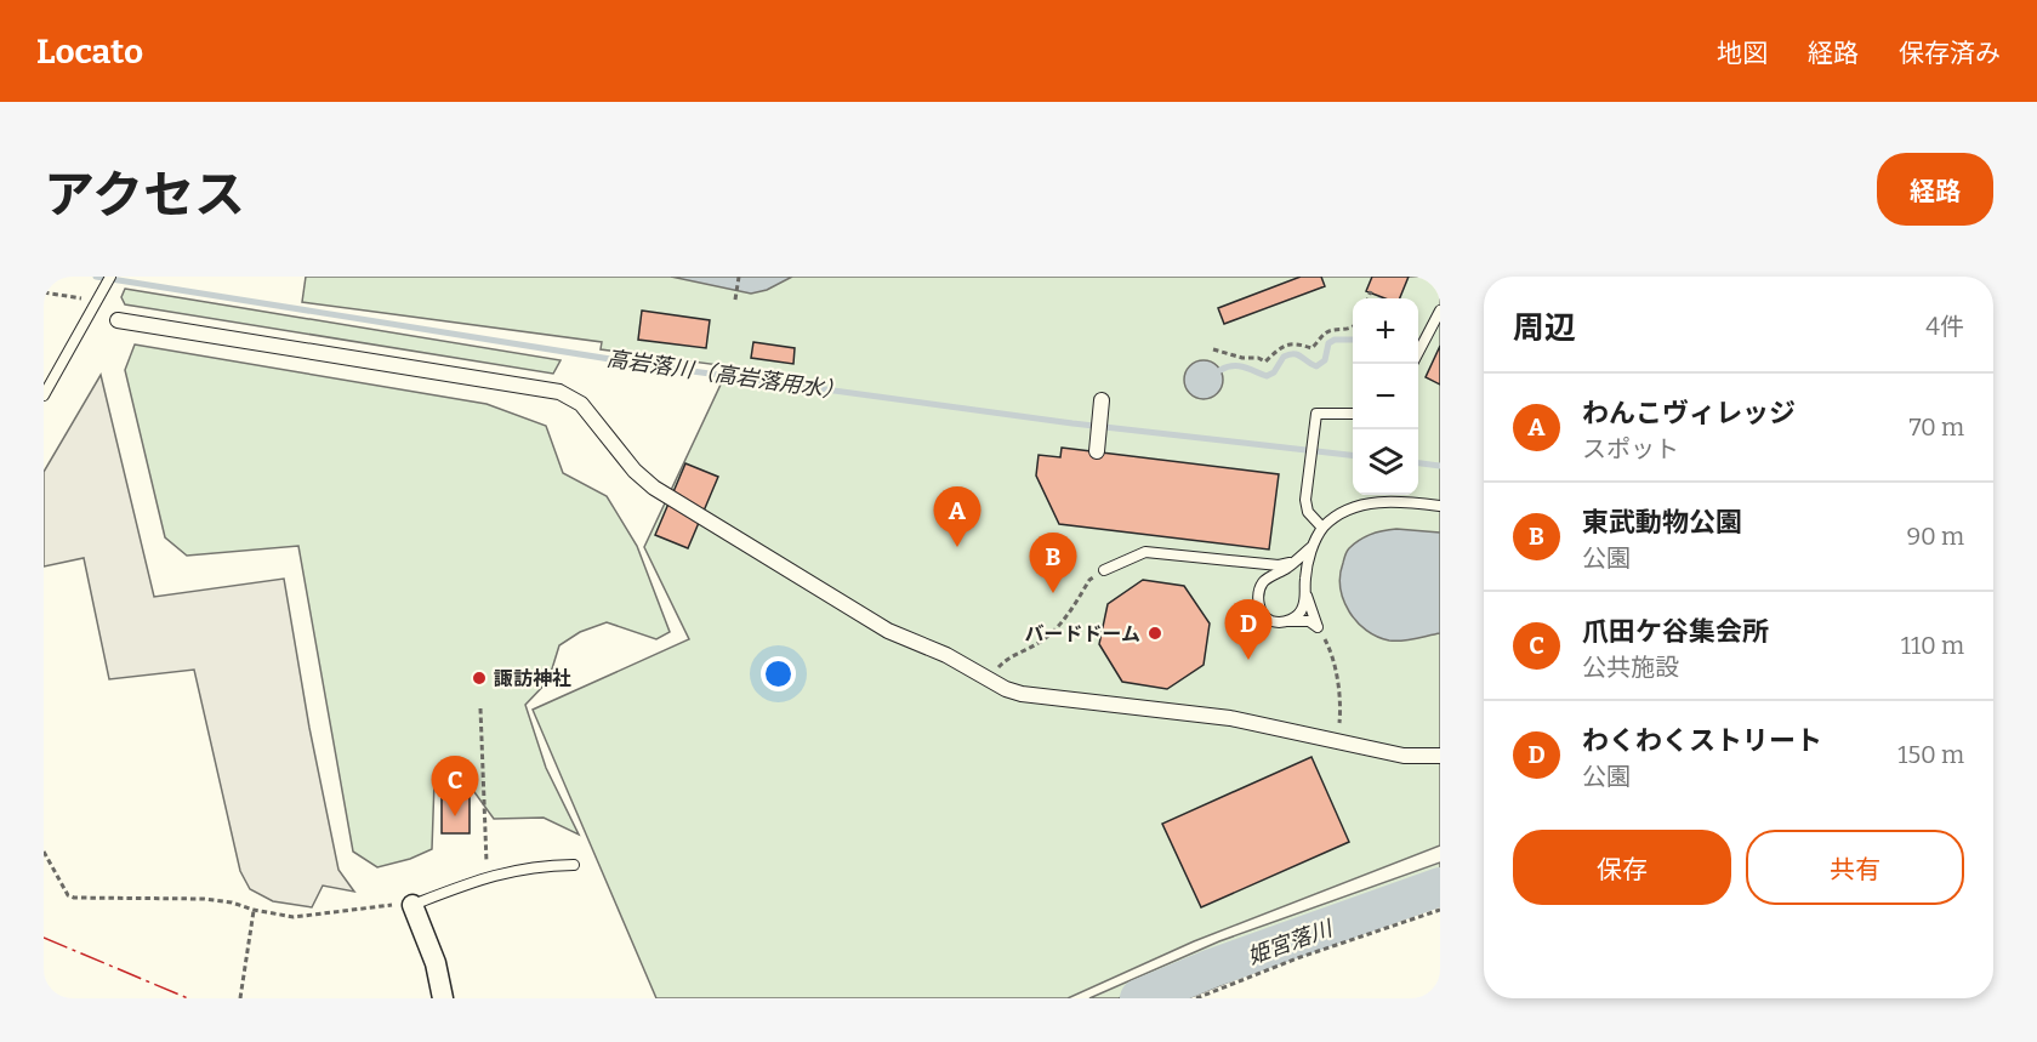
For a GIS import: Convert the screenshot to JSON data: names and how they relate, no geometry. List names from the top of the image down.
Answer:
{
  "water": ["高岩落川（高岩落用水）", "姫宮落川"],
  "places": ["バードドーム", "諏訪神社"],
  "page": {
    "header": "Locato",
    "nav": ["地図", "経路", "保存済み"],
    "title": "アクセス",
    "buttons": [
      "経路",
      ["保存", "共有"]
    ],
    "heading": ["周辺", "4件"],
    "map_buttons": ["+", "−"],
    "list": [
      {
        "mark": "A",
        "name": "わんこヴィレッジ",
        "note": "スポット",
        "value": "70 m"
      },
      {
        "mark": "B",
        "name": "東武動物公園",
        "note": "公園",
        "value": "90 m"
      },
      {
        "mark": "C",
        "name": "爪田ケ谷集会所",
        "note": "公共施設",
        "value": "110 m"
      },
      {
        "mark": "D",
        "name": "わくわくストリート",
        "note": "公園",
        "value": "150 m"
      }
    ],
    "pins": [
      "A",
      "B",
      "D",
      "C"
    ]
  }
}
